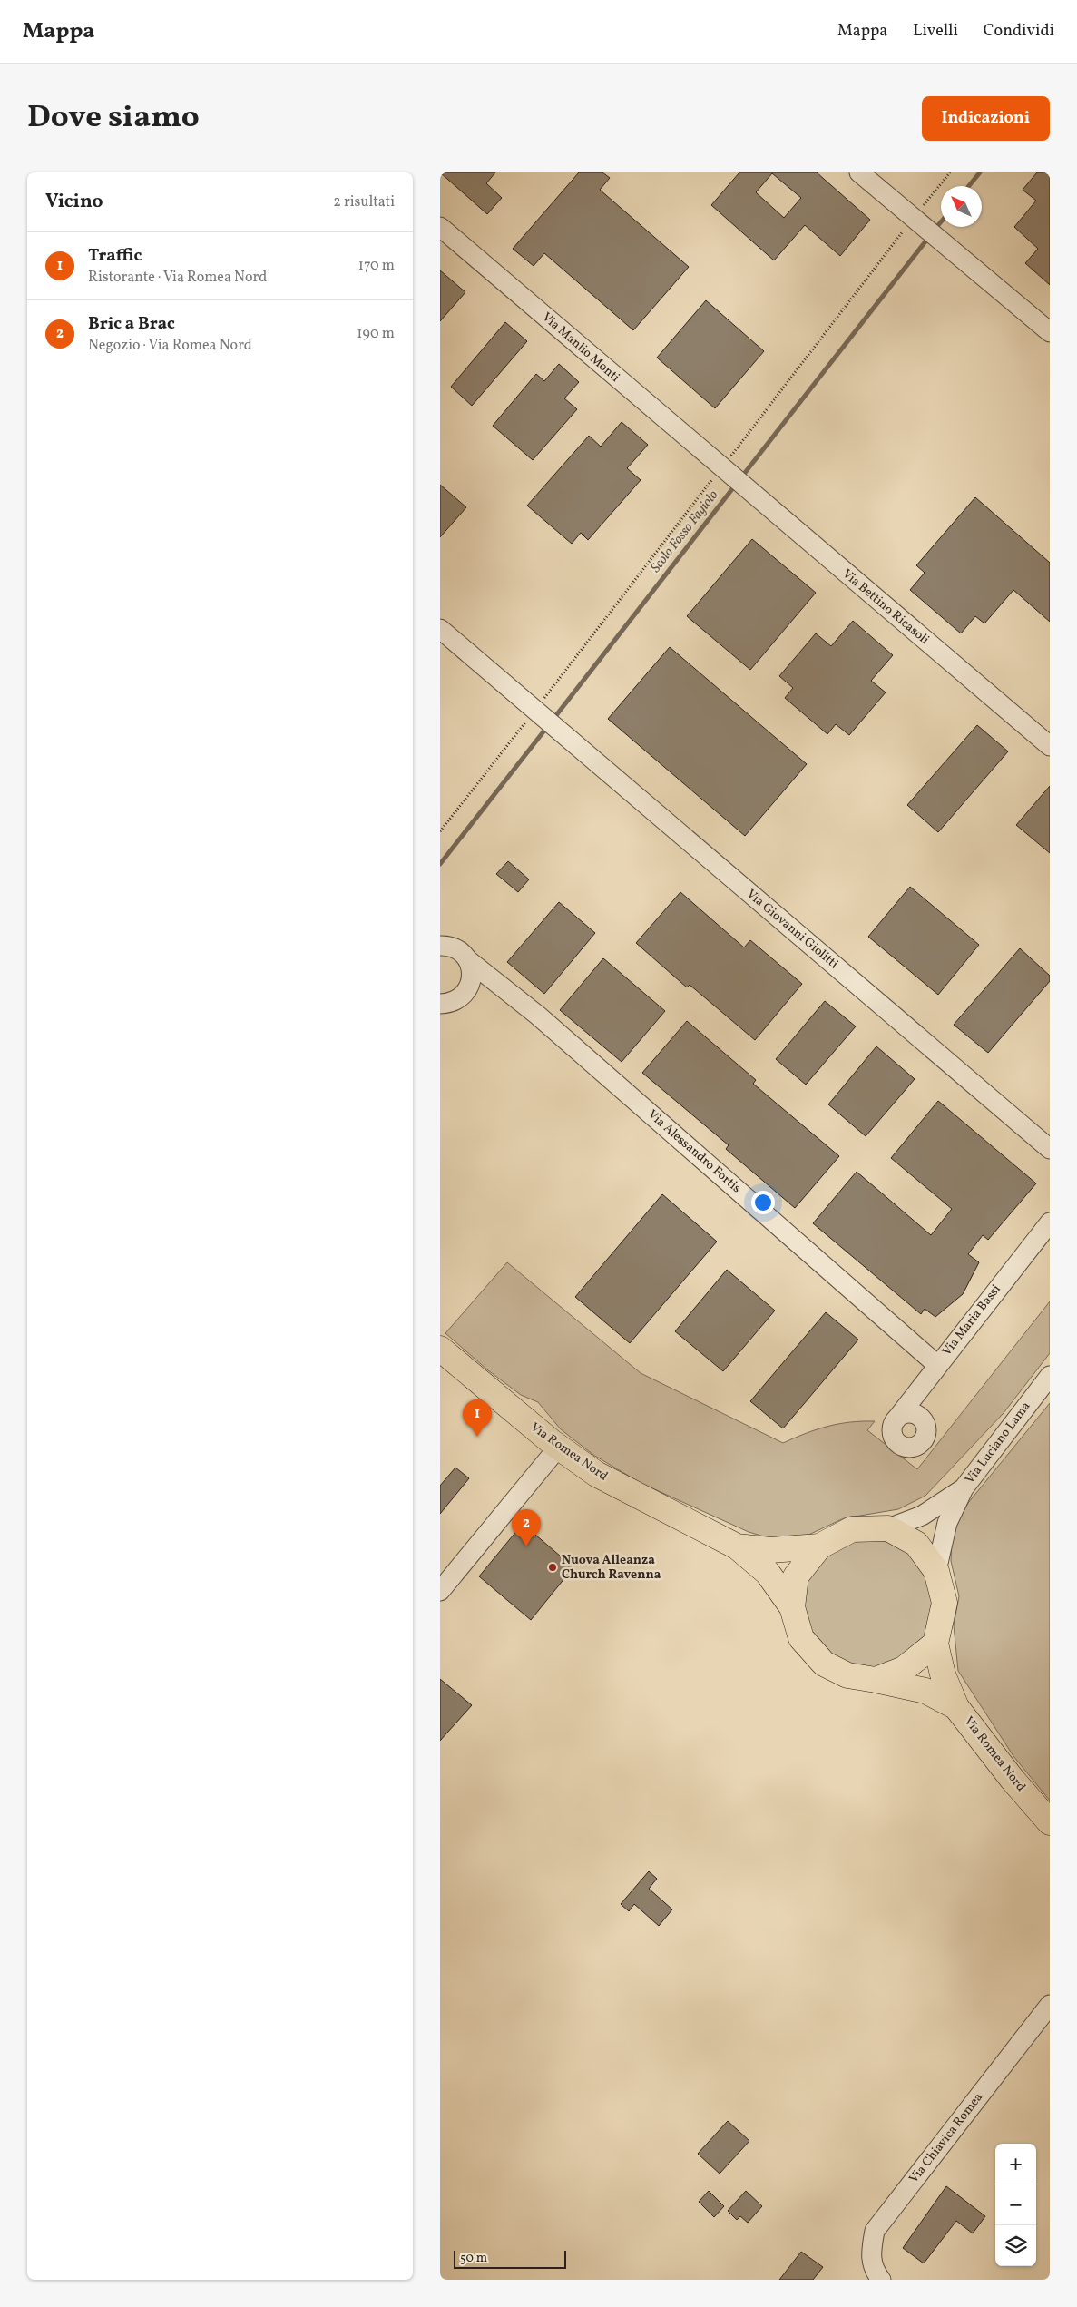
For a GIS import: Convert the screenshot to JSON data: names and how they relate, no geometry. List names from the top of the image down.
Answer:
{
  "streets": {
    "main road": ["Via Romea Nord"],
    "street": [
      "Via Manlio Monti",
      "Via Bettino Ricasoli",
      "Via Giovanni Giolitti",
      "Via Alessandro Fortis",
      "Via Maria Bassi",
      "Via Luciano Lama",
      "Via Chiavica Romea"
    ]
  },
  "crossings": [
    ["Via Manlio Monti", "Via Bettino Ricasoli"],
    ["Via Alessandro Fortis", "Via Maria Bassi"],
    ["Via Luciano Lama", "Via Romea Nord"]
  ],
  "water": ["Scolo Fosso Fagiolo"],
  "places": ["Nuova Alleanza Church Ravenna"],
  "scale_bar": "50 m",
  "north": "top left",
  "page": {
    "header": "Mappa",
    "nav": ["Mappa", "Livelli", "Condividi"],
    "title": "Dove siamo",
    "buttons": "Indicazioni",
    "heading": ["Vicino", "2 risultati"],
    "list": [
      {
        "mark": "1",
        "name": "Traffic",
        "note": "Ristorante · Via Romea Nord",
        "value": "170 m"
      },
      {
        "mark": "2",
        "name": "Bric a Brac",
        "note": "Negozio · Via Romea Nord",
        "value": "190 m"
      }
    ],
    "pins": ["1", "2"],
    "map_buttons": ["+", "−"],
    "scale": "50 m"
  }
}
